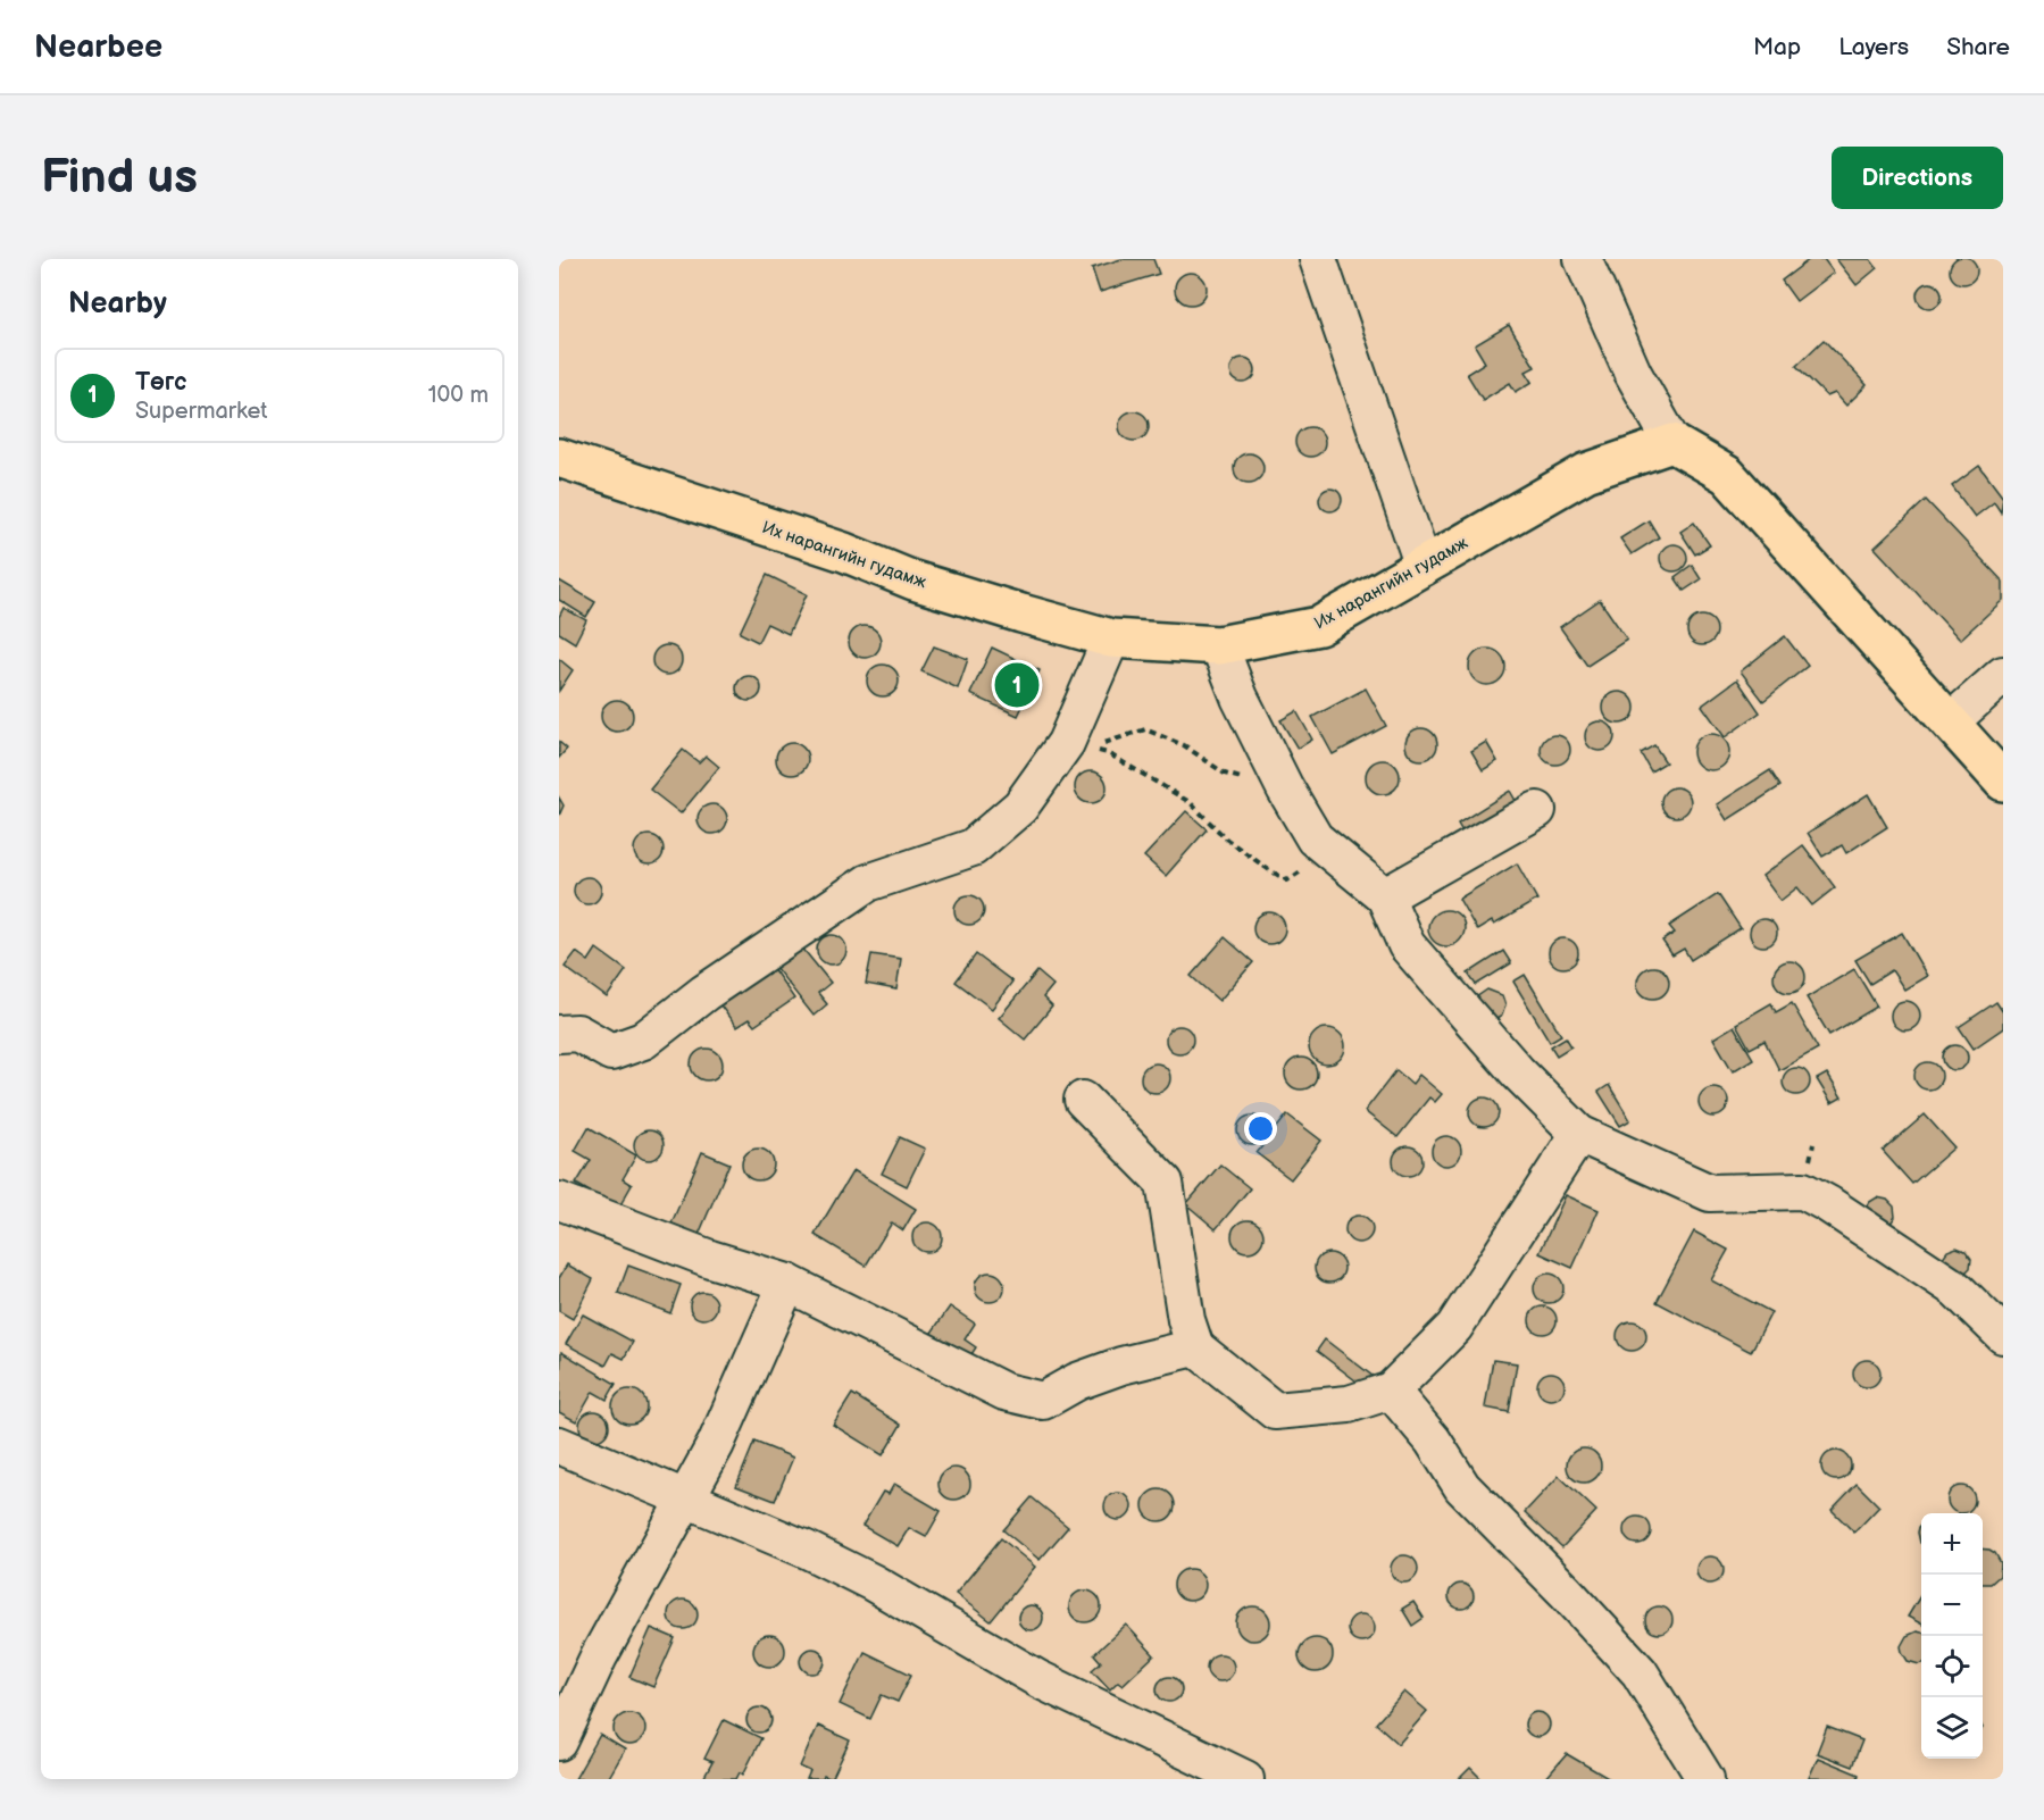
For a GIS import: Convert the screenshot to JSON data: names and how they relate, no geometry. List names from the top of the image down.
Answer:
{
  "streets": {
    "main road": ["Их нарангийн гудамж"]
  },
  "page": {
    "header": "Nearbee",
    "nav": ["Map", "Layers", "Share"],
    "buttons": "Directions",
    "title": "Find us",
    "heading": "Nearby",
    "list": [
      {
        "mark": "1",
        "name": "Төгс",
        "note": "Supermarket",
        "value": "100 m"
      }
    ],
    "pins": "1",
    "map_buttons": ["+", "−"]
  }
}
